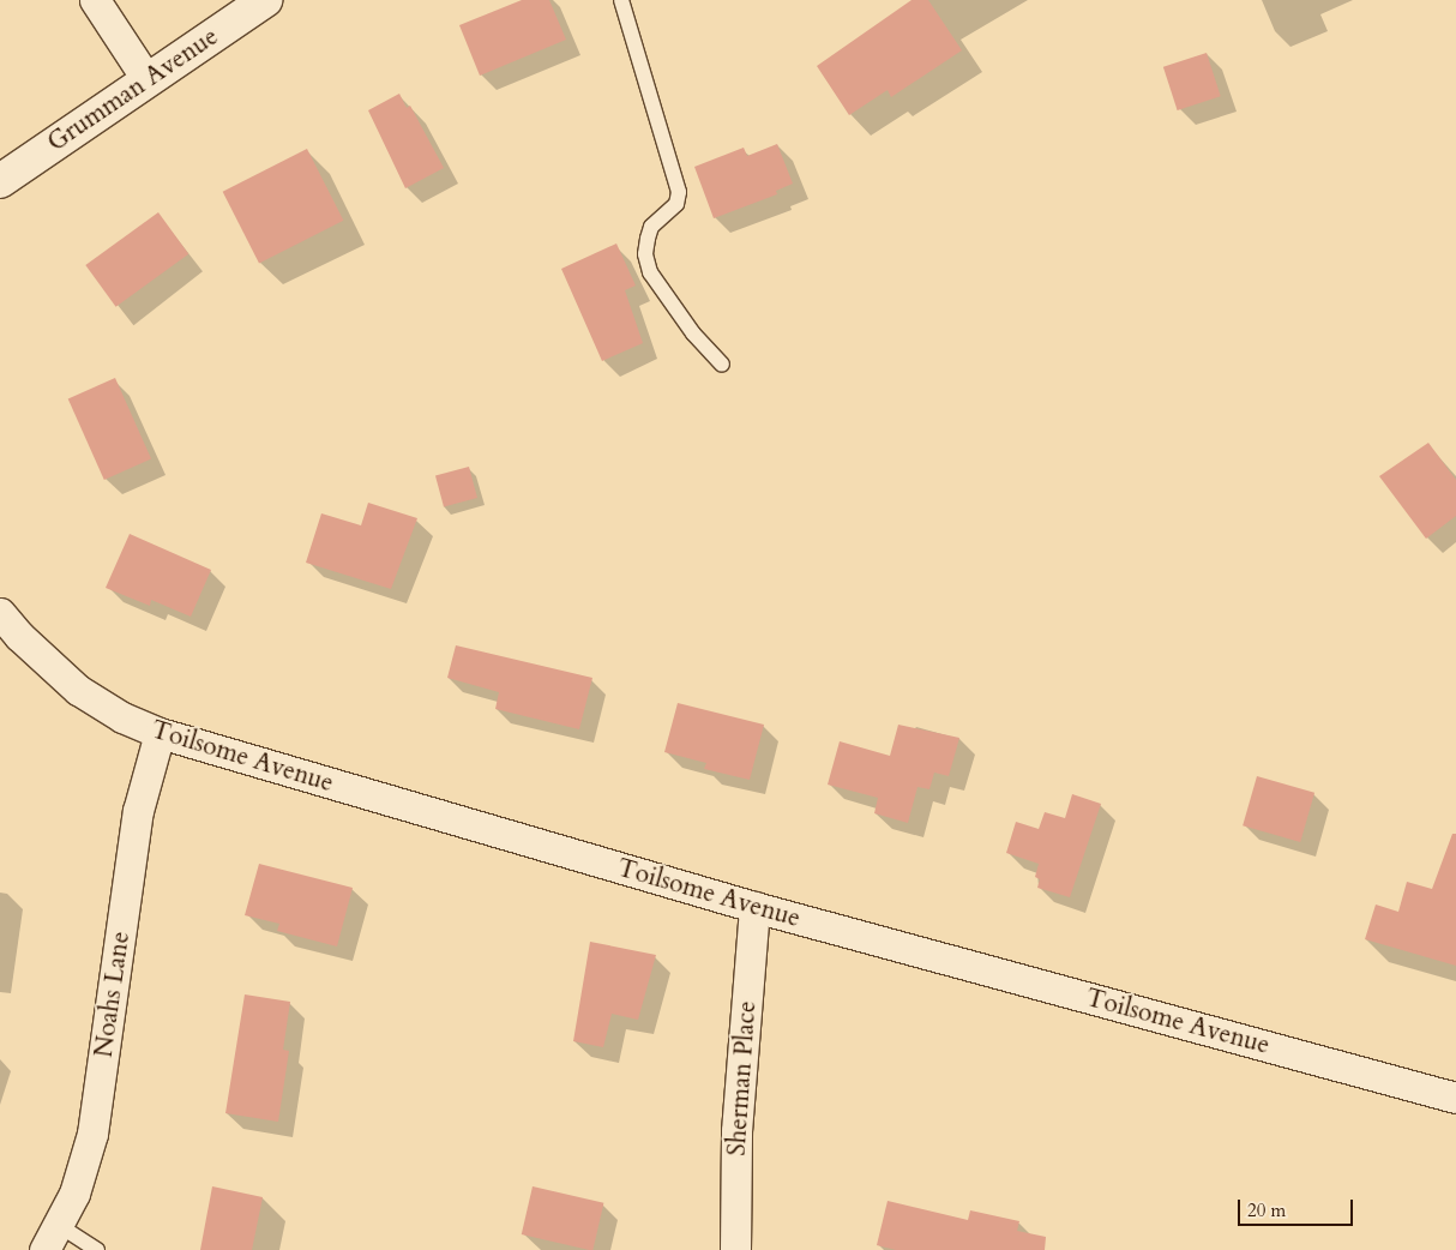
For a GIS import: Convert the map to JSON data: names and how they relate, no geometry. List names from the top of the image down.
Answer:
{
  "streets": {
    "street": [
      "Grumman Avenue",
      "Toilsome Avenue",
      "Noahs Lane",
      "Sherman Place"
    ]
  },
  "crossings": [
    ["Toilsome Avenue", "Noahs Lane"],
    ["Toilsome Avenue", "Sherman Place"]
  ],
  "scale_bar": "20 m"
}
